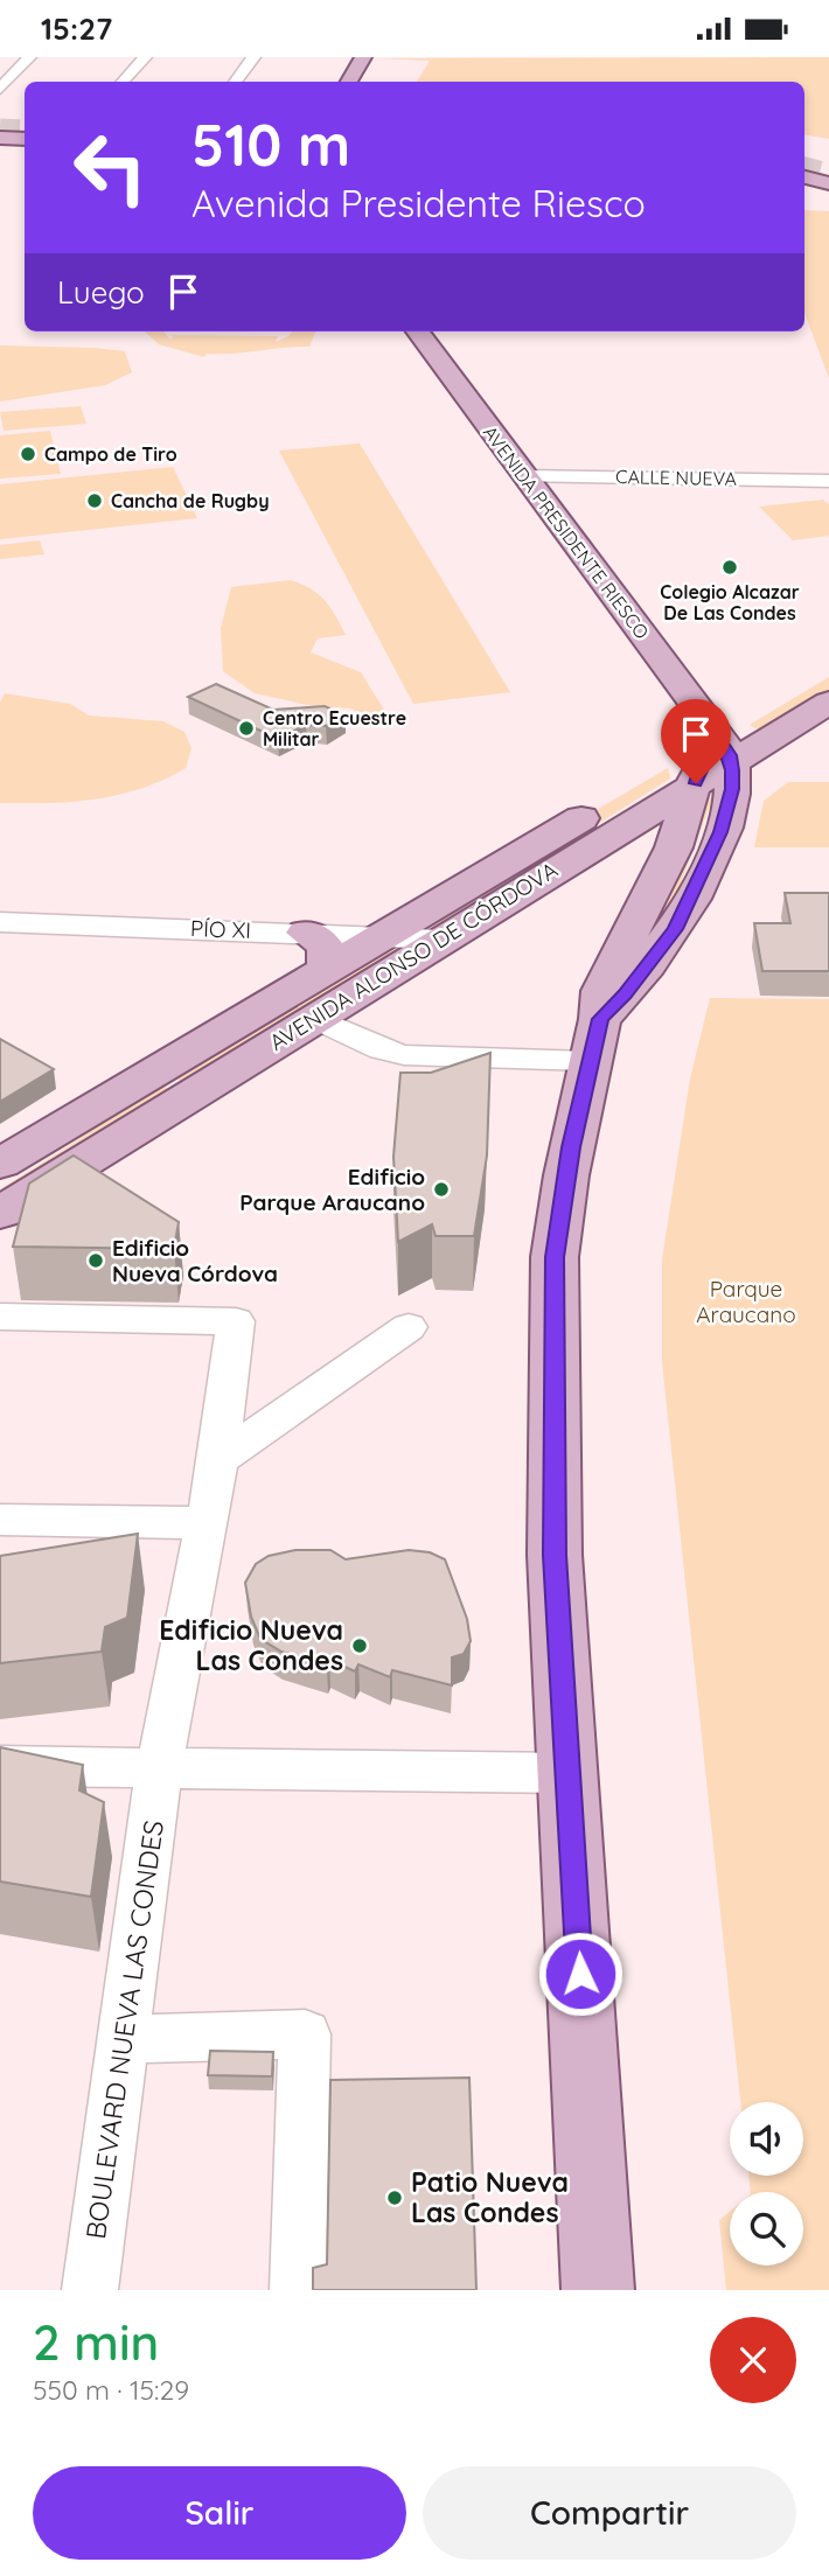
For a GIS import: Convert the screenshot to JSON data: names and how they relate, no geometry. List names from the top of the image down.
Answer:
{
  "streets": {
    "main road": ["AVENIDA PRESIDENTE RIESCO", "AVENIDA ALONSO DE CÓRDOVA"],
    "street": ["CALLE NUEVA", "PÍO XI", "BOULEVARD NUEVA LAS CONDES"]
  },
  "crossings": [
    ["CALLE NUEVA", "AVENIDA PRESIDENTE RIESCO"],
    ["AVENIDA PRESIDENTE RIESCO", "AVENIDA ALONSO DE CÓRDOVA"],
    ["PÍO XI", "AVENIDA ALONSO DE CÓRDOVA"]
  ],
  "parks": ["Parque Araucano"],
  "places": [
    "Campo de Tiro",
    "Cancha de Rugby",
    "Colegio Alcazar De Las Condes",
    "Centro Ecuestre Militar",
    "Edificio Parque Araucano",
    "Edificio Nueva Córdova",
    "Edificio Nueva Las Condes",
    "Patio Nueva Las Condes"
  ],
  "page": {
    "status": "15:27",
    "turn": ["510 m", "Avenida Presidente Riesco"],
    "then": "Luego",
    "heading": ["2 min", "550 m · 15:29"],
    "buttons": ["Salir", "Compartir"]
  }
}
